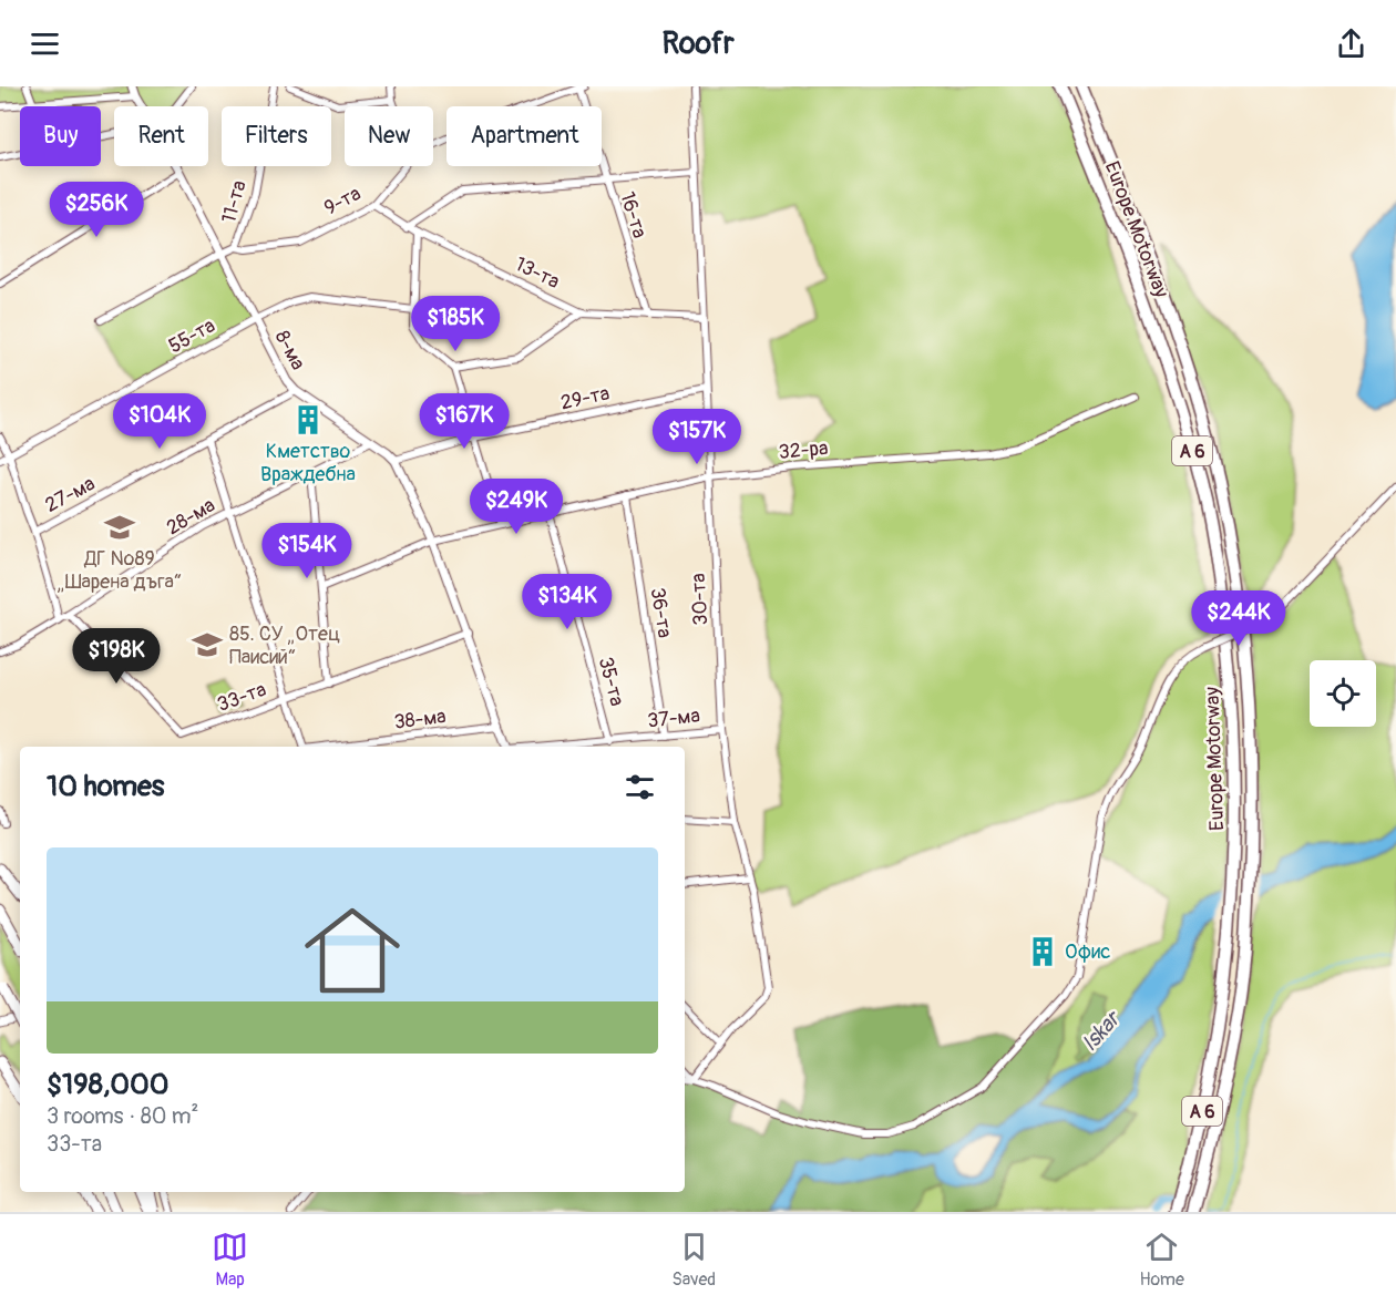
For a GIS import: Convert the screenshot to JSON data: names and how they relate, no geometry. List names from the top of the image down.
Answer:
{
  "streets": {
    "highway": ["Europe Motorway", "A 6"],
    "street": [
      "9-та",
      "11-та",
      "16-та",
      "13-та",
      "55-та",
      "8-ма",
      "29-та",
      "32-ра",
      "27-ма",
      "28-ма",
      "30-та",
      "36-та",
      "35-та",
      "33-та",
      "37-ма",
      "38-ма"
    ]
  },
  "crossings": [
    ["9-та", "11-та"],
    ["9-та", "13-та"],
    ["9-та", "8-ма"],
    ["16-та", "13-та"],
    ["13-та", "30-та"],
    ["55-та", "8-ма"],
    ["8-ма", "29-та"],
    ["8-ма", "32-ра"],
    ["8-ма", "27-ма"],
    ["8-ма", "28-ма"],
    ["8-ма", "33-та"],
    ["8-ма", "38-ма"],
    ["29-та", "30-та"],
    ["32-ра", "30-та"],
    ["32-ра", "36-та"],
    ["32-ра", "35-та"],
    ["28-ма", "33-та"],
    ["30-та", "37-ма"],
    ["36-та", "37-ма"],
    ["35-та", "37-ма"]
  ],
  "water": ["Iskar"],
  "places": {
    "building": ["Кметство Враждебна", "Офис"],
    "school or university": ["ДГ №89 „Шарена дъга“", "85. СУ „Отец Паисий“"]
  },
  "page": {
    "header": "Roofr",
    "chip": [
      "Buy",
      "Rent",
      "Filters",
      "New",
      "Apartment"
    ],
    "price": [
      "$256K",
      "$185K",
      "$104K",
      "$167K",
      "$157K",
      "$249K",
      "$154K",
      "$134K",
      "$244K",
      "$198K"
    ],
    "heading": "10 homes",
    "list": [
      {
        "name": "$198,000",
        "note": "3 rooms · 80 m² · 33-та"
      }
    ],
    "tabs": ["Map", "Saved", "Home"]
  }
}
